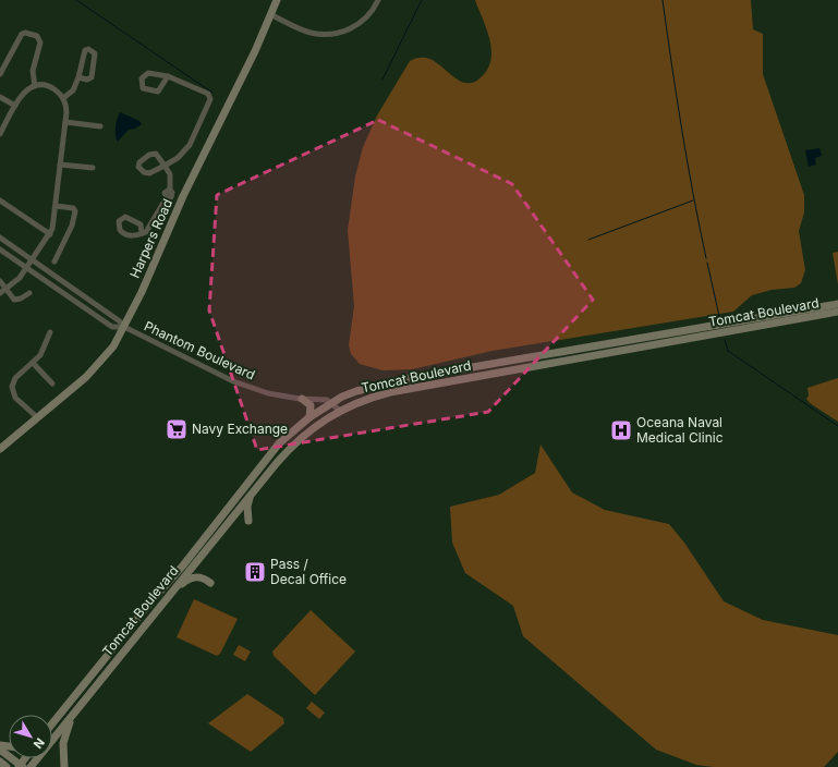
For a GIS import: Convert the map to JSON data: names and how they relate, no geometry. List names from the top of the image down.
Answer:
{
  "streets": {
    "main road": ["Harpers Road", "Tomcat Boulevard"],
    "street": ["Phantom Boulevard"]
  },
  "crossings": [
    ["Harpers Road", "Phantom Boulevard"],
    ["Tomcat Boulevard", "Phantom Boulevard"]
  ],
  "places": {
    "supermarket": ["Navy Exchange"],
    "hospital": ["Oceana Naval Medical Clinic"],
    "building": ["Pass / Decal Office"]
  },
  "north": "bottom right"
}
